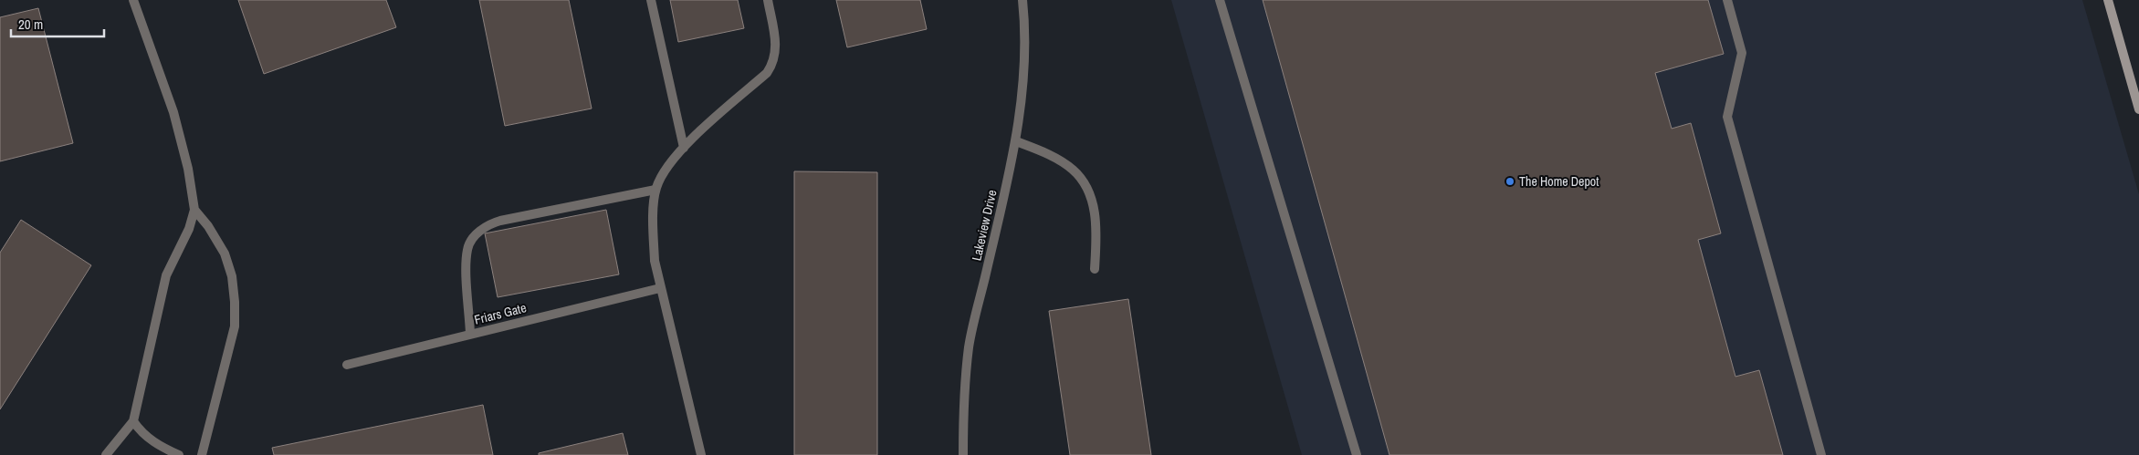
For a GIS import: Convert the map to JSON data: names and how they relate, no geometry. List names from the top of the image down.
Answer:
{
  "streets": {
    "street": ["Lakeview Drive", "Friars Gate"]
  },
  "places": ["The Home Depot"],
  "scale_bar": "20 m"
}
